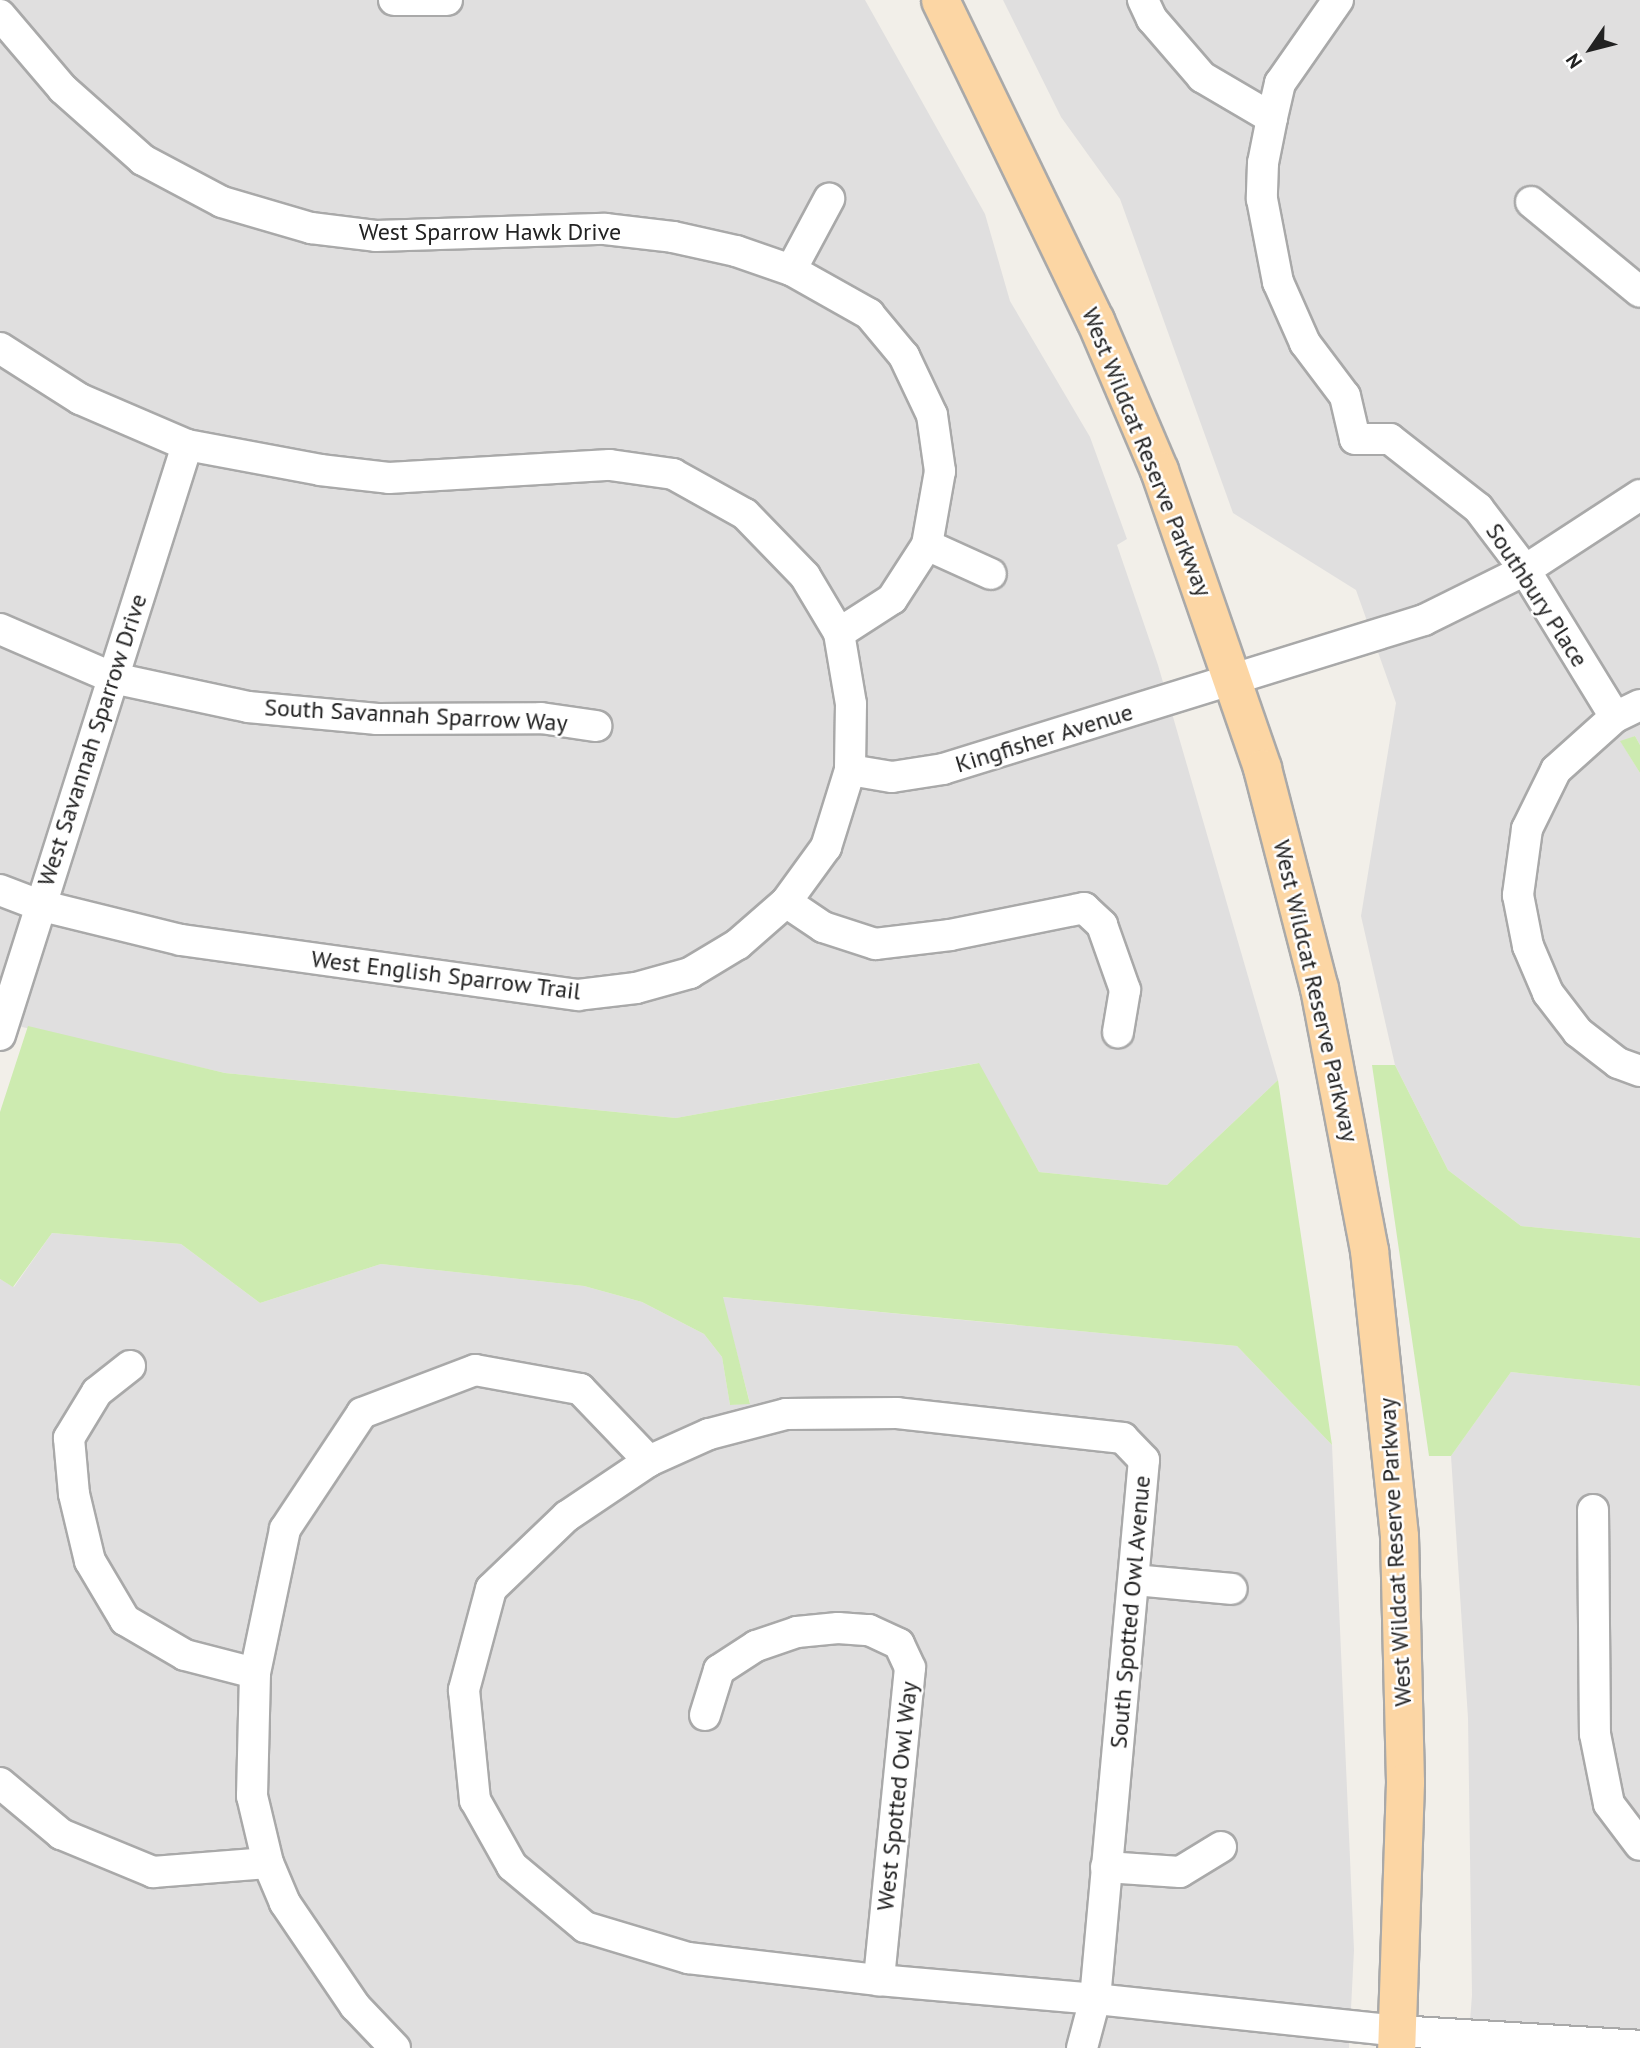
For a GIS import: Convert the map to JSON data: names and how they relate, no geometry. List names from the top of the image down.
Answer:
{
  "streets": {
    "main road": ["West Wildcat Reserve Parkway"],
    "street": [
      "West Sparrow Hawk Drive",
      "Southbury Place",
      "South Savannah Sparrow Way",
      "Kingfisher Avenue",
      "West Savannah Sparrow Drive",
      "West English Sparrow Trail",
      "South Spotted Owl Avenue",
      "West Spotted Owl Way"
    ]
  },
  "crossings": [
    ["West Sparrow Hawk Drive", "West English Sparrow Trail"],
    ["West Wildcat Reserve Parkway", "Kingfisher Avenue"],
    ["West Wildcat Reserve Parkway", "South Spotted Owl Avenue"],
    ["Southbury Place", "Kingfisher Avenue"],
    ["South Savannah Sparrow Way", "West Savannah Sparrow Drive"],
    ["Kingfisher Avenue", "West English Sparrow Trail"],
    ["West Savannah Sparrow Drive", "West English Sparrow Trail"],
    ["South Spotted Owl Avenue", "West Spotted Owl Way"]
  ],
  "north": "bottom left"
}
